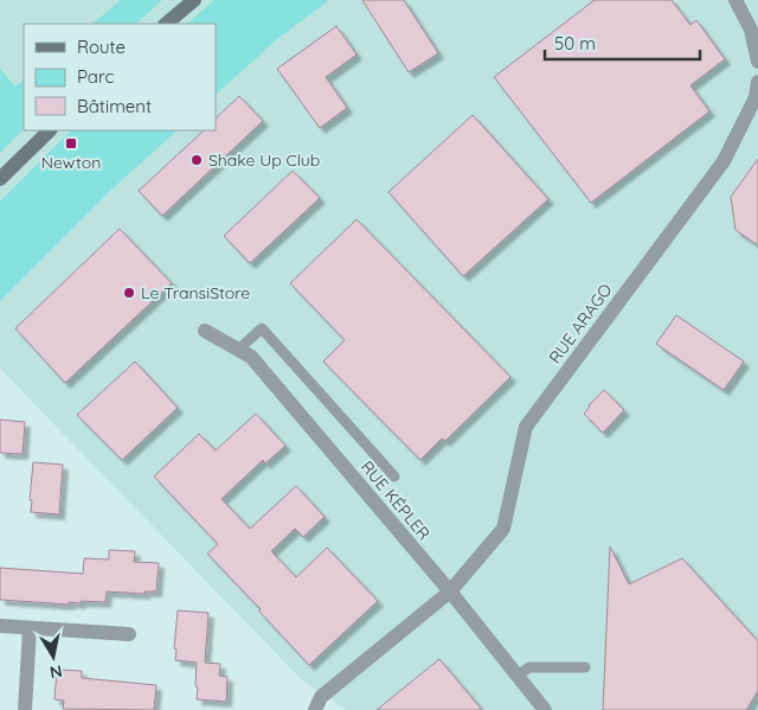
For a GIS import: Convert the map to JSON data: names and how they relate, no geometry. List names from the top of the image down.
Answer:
{
  "streets": {
    "street": ["RUE ARAGO", "RUE KÉPLER"]
  },
  "crossings": [
    ["RUE ARAGO", "RUE KÉPLER"]
  ],
  "places": {
    "transit": ["Newton"],
    "other": ["Shake Up Club", "Le TransiStore"]
  },
  "legend": ["Route", "Parc", "Bâtiment"],
  "scale_bar": "50 m",
  "north": "bottom"
}
